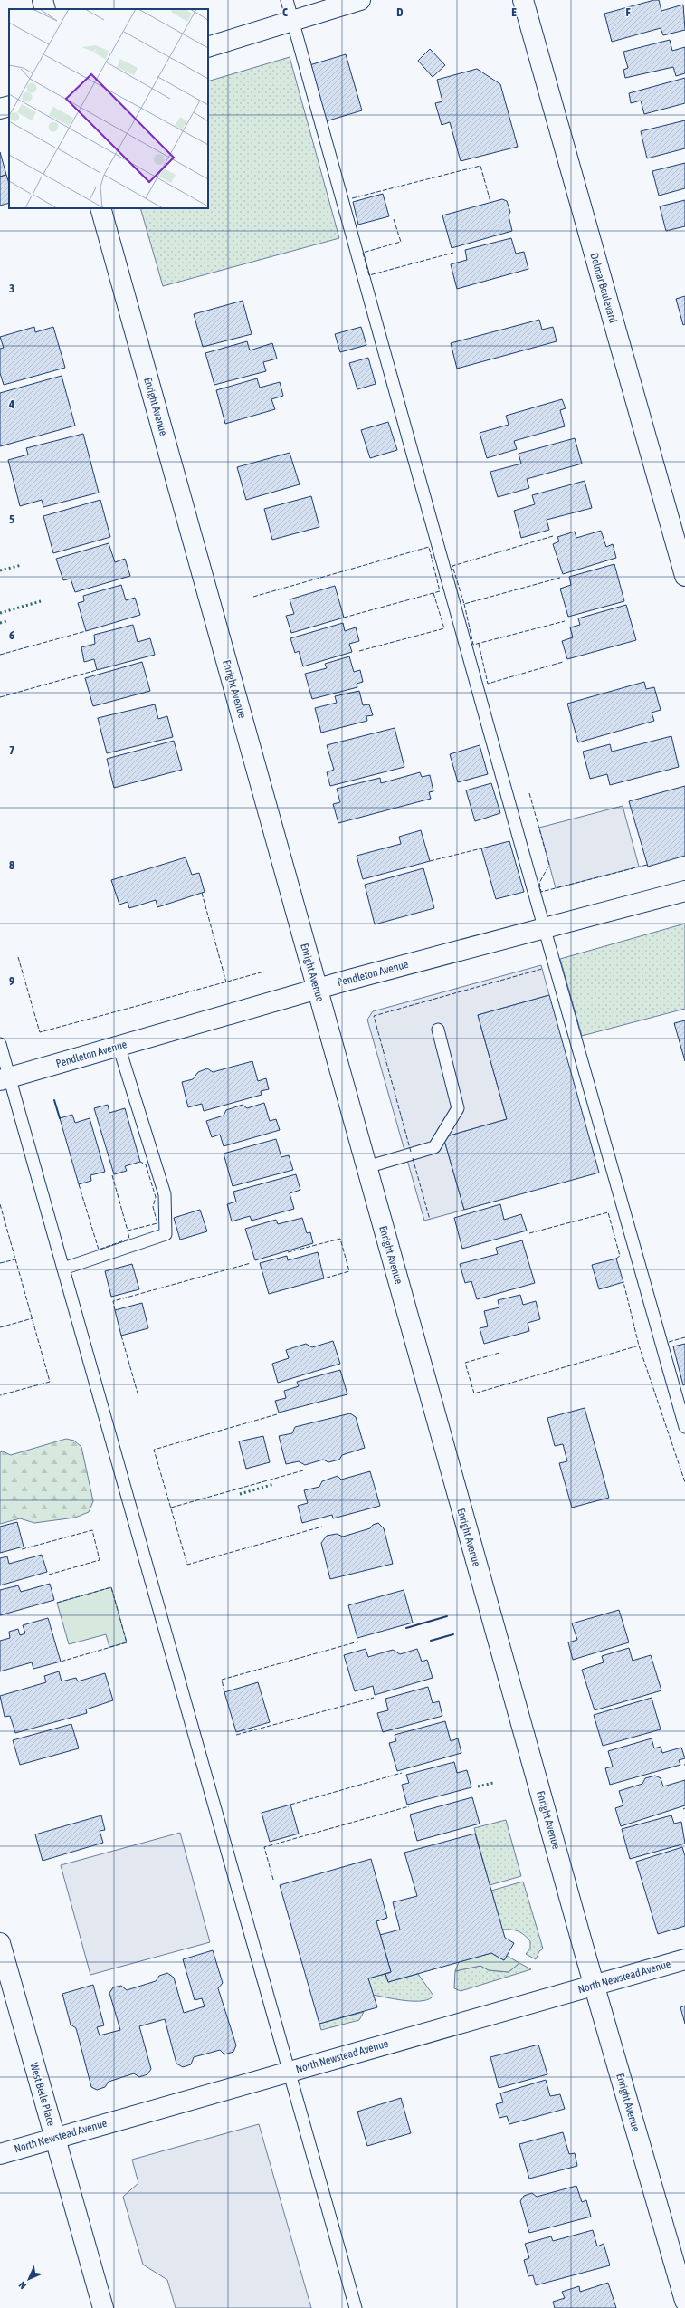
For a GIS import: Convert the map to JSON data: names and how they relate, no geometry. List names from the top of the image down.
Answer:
{
  "streets": {
    "street": [
      "Delmar Boulevard",
      "Enright Avenue",
      "Pendleton Avenue",
      "North Newstead Avenue",
      "West Belle Place"
    ]
  },
  "crossings": [
    ["Enright Avenue", "Pendleton Avenue"],
    ["Enright Avenue", "North Newstead Avenue"],
    ["North Newstead Avenue", "West Belle Place"]
  ],
  "north": "bottom left",
  "grid": {
    "columns": [
      "C",
      "D",
      "E",
      "F"
    ],
    "rows": [
      "3",
      "4",
      "5",
      "6",
      "7",
      "8",
      "9"
    ]
  }
}
